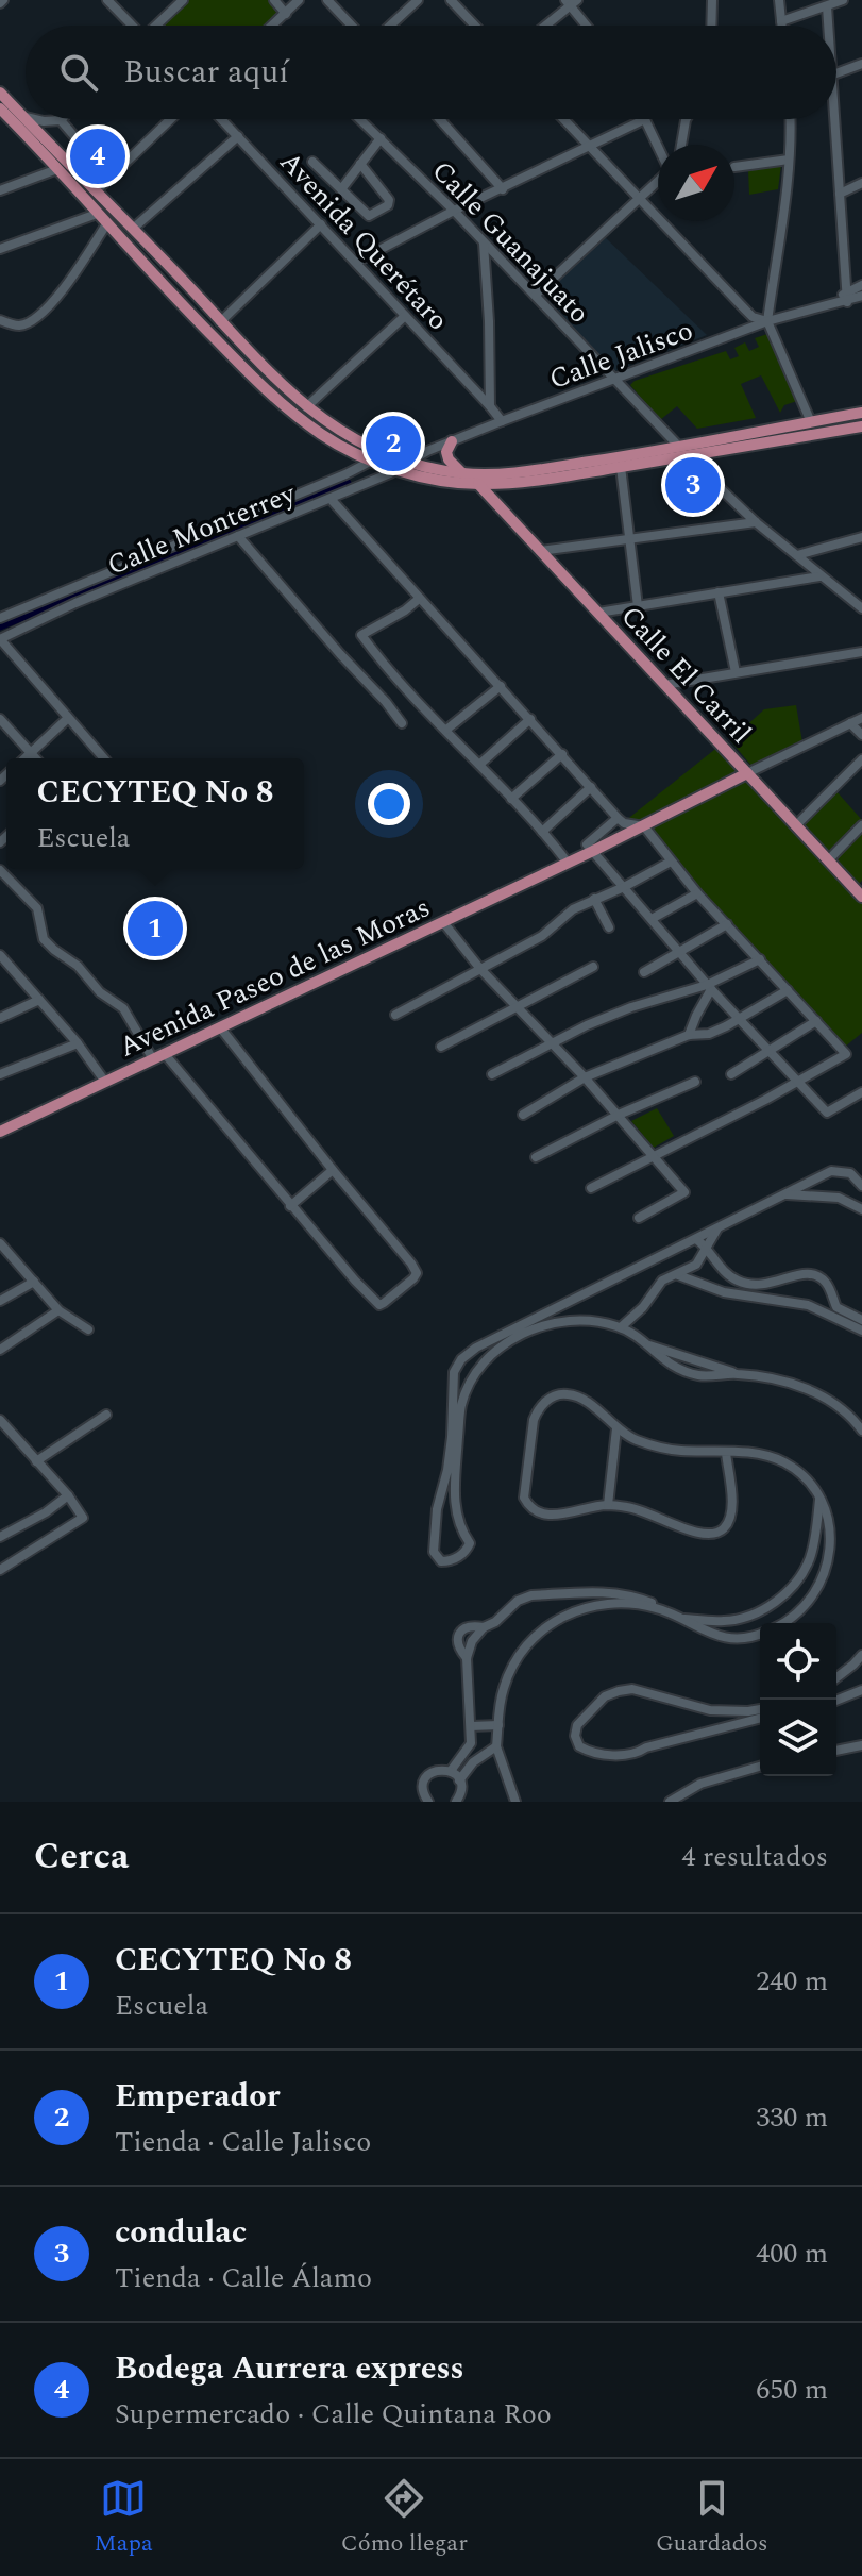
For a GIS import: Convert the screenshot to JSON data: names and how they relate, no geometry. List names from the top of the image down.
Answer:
{
  "streets": {
    "main road": ["Calle El Carril", "Avenida Paseo de las Moras"],
    "street": [
      "Avenida Querétaro",
      "Calle Guanajuato",
      "Calle Jalisco",
      "Calle Monterrey"
    ]
  },
  "crossings": [
    ["Avenida Querétaro", "Calle Jalisco"],
    ["Calle Guanajuato", "Calle Jalisco"],
    ["Calle Jalisco", "Calle Monterrey"],
    ["Calle El Carril", "Avenida Paseo de las Moras"]
  ],
  "north": "top right",
  "page": {
    "search": "Buscar aquí",
    "pins": [
      "4",
      "2",
      "3",
      "1"
    ],
    "popup": ["CECYTEQ No 8", "Escuela"],
    "heading": ["Cerca", "4 resultados"],
    "list": [
      {
        "mark": "1",
        "name": "CECYTEQ No 8",
        "note": "Escuela",
        "value": "240 m"
      },
      {
        "mark": "2",
        "name": "Emperador",
        "note": "Tienda · Calle Jalisco",
        "value": "330 m"
      },
      {
        "mark": "3",
        "name": "condulac",
        "note": "Tienda · Calle Álamo",
        "value": "400 m"
      },
      {
        "mark": "4",
        "name": "Bodega Aurrera express",
        "note": "Supermercado · Calle Quintana Roo",
        "value": "650 m"
      }
    ],
    "nav": ["Mapa", "Cómo llegar", "Guardados"]
  }
}
